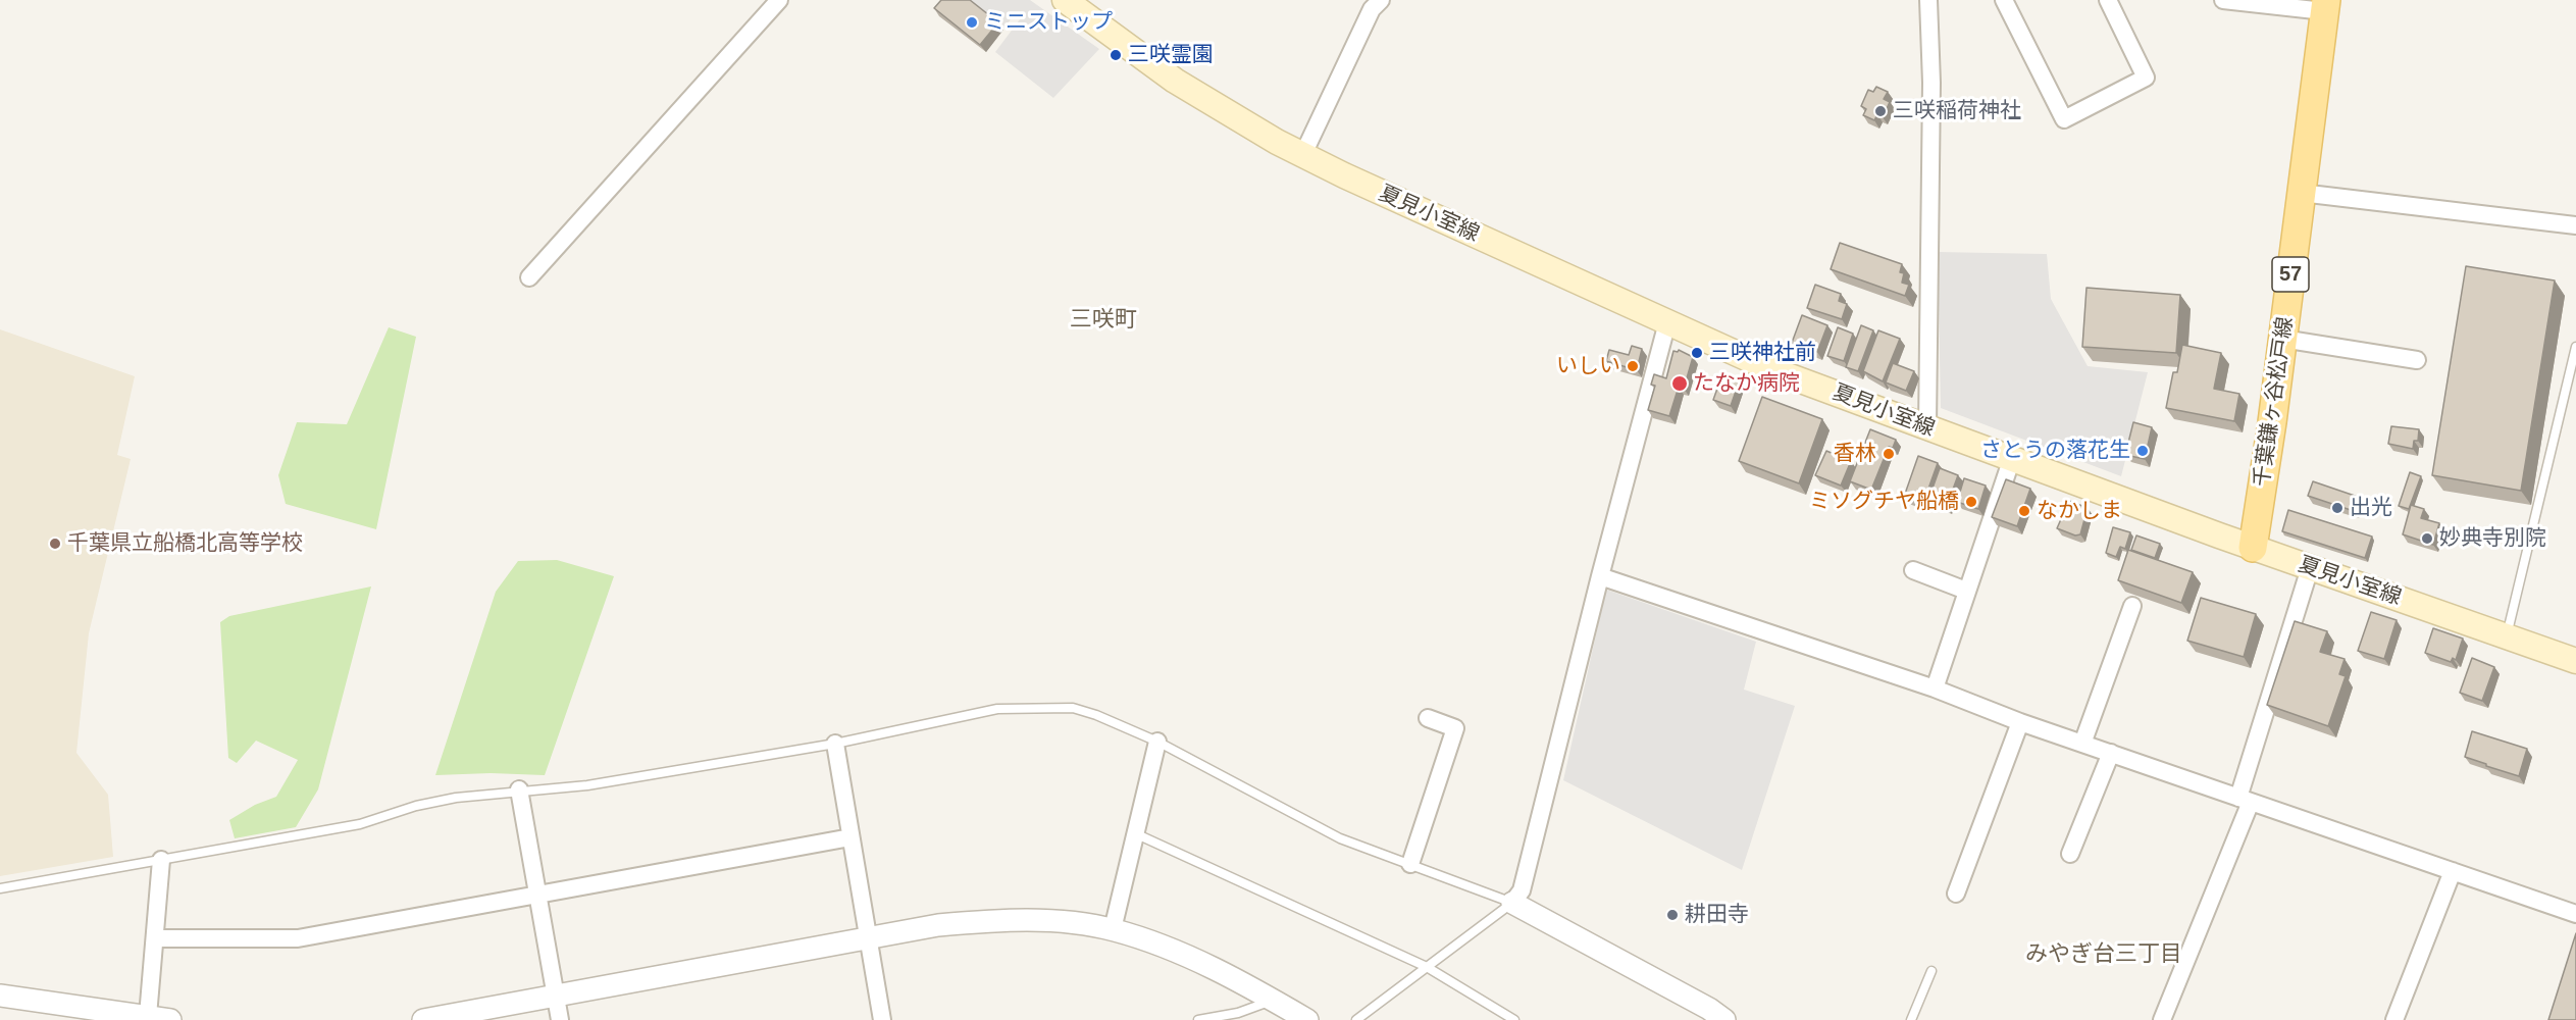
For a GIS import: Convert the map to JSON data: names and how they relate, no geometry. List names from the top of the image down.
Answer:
{
  "streets": {
    "main road": ["夏見小室線", "57", "千葉鎌ヶ谷松戸線"]
  },
  "crossings": [
    ["夏見小室線", "千葉鎌ヶ谷松戸線"]
  ],
  "districts": ["三咲町", "みやぎ台三丁目"],
  "places": [
    "ミニストップ",
    "三咲霊園",
    "三咲稲荷神社",
    "三咲神社前",
    "いしい",
    "たなか病院",
    "さとうの落花生",
    "香林",
    "ミソグチヤ船橋",
    "出光",
    "なかしま",
    "妙典寺別院",
    "千葉県立船橋北高等学校",
    "耕田寺"
  ]
}
